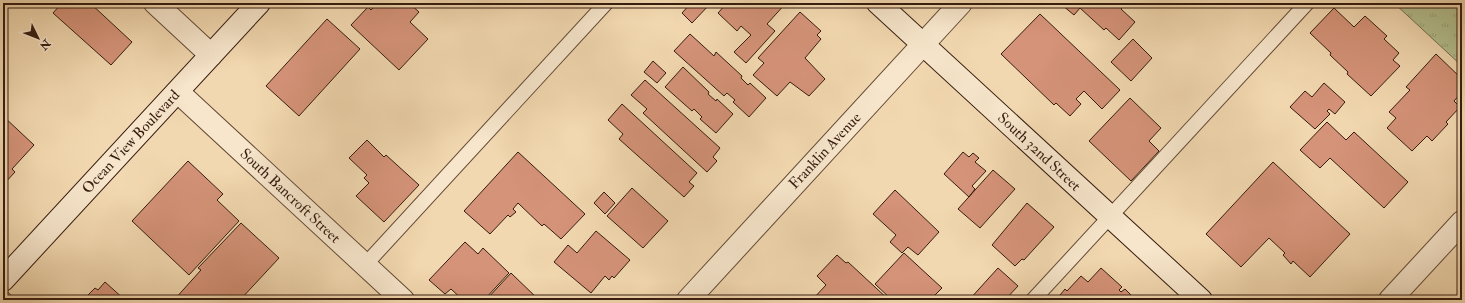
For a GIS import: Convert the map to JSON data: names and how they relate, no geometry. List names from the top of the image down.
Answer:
{
  "streets": {
    "street": [
      "Ocean View Boulevard",
      "Franklin Avenue",
      "South 32nd Street",
      "South Bancroft Street"
    ]
  },
  "crossings": [
    ["Ocean View Boulevard", "South Bancroft Street"],
    ["Franklin Avenue", "South 32nd Street"]
  ],
  "north": "bottom right"
}
